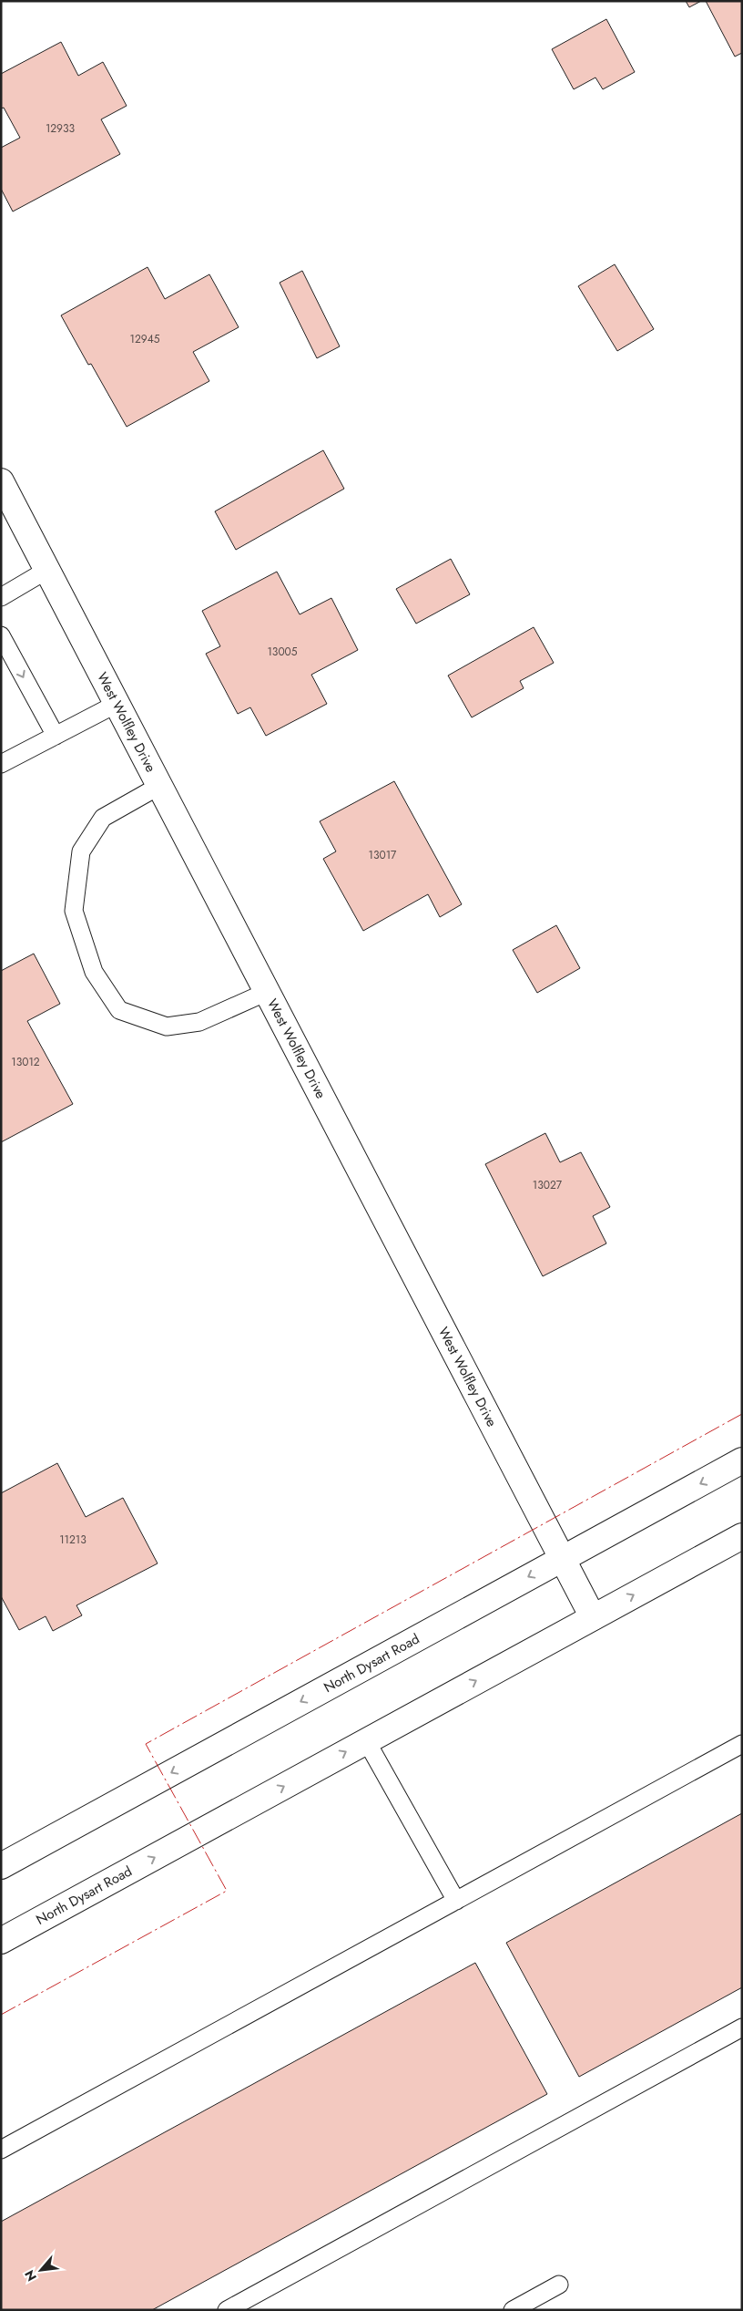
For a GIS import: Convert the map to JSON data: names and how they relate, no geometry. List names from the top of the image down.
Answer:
{
  "streets": {
    "main road": ["West Wolfley Drive", "North Dysart Road"]
  },
  "crossings": [
    ["West Wolfley Drive", "North Dysart Road"]
  ],
  "house_numbers": [
    "12933",
    "12945",
    "13005",
    "13017",
    "13012",
    "13027",
    "11213"
  ],
  "north": "bottom left"
}
